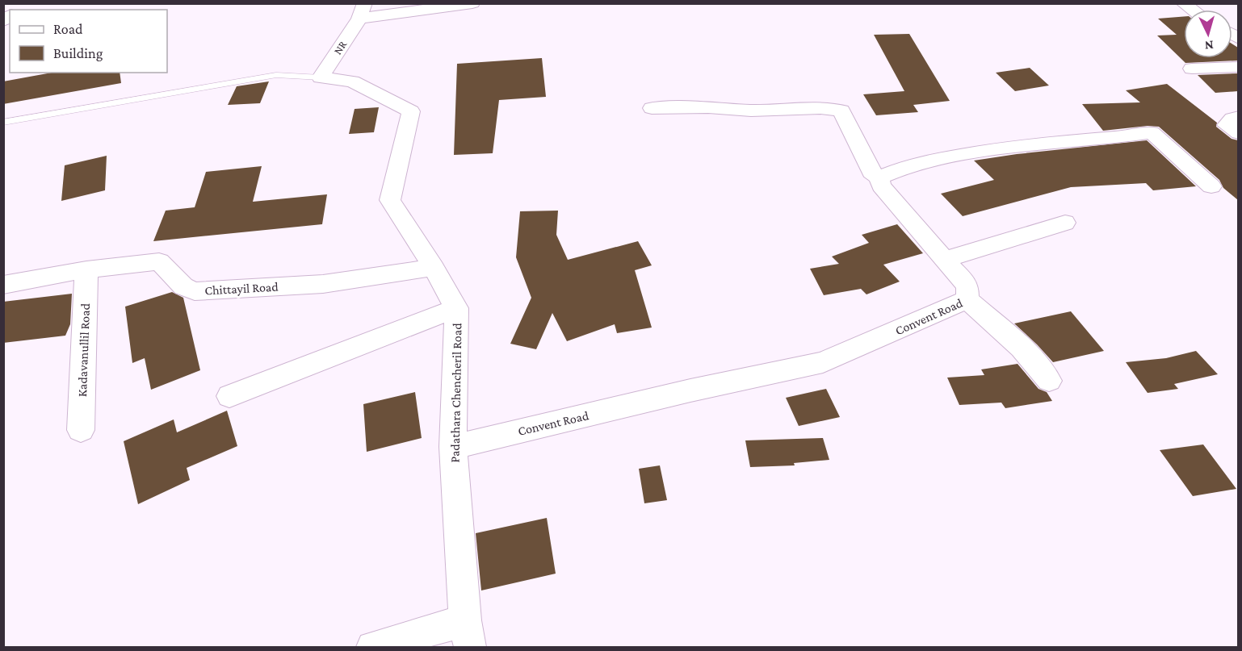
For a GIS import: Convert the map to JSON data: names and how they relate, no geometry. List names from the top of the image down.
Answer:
{
  "streets": {
    "street": [
      "NR",
      "Chittayil Road",
      "Convent Road",
      "Kadavanullil Road",
      "Padathara Chencheril Road"
    ]
  },
  "crossings": [
    ["NR", "Padathara Chencheril Road"],
    ["Chittayil Road", "Kadavanullil Road"],
    ["Chittayil Road", "Padathara Chencheril Road"],
    ["Convent Road", "Padathara Chencheril Road"]
  ],
  "legend": ["Road", "Building"],
  "north": "bottom"
}
